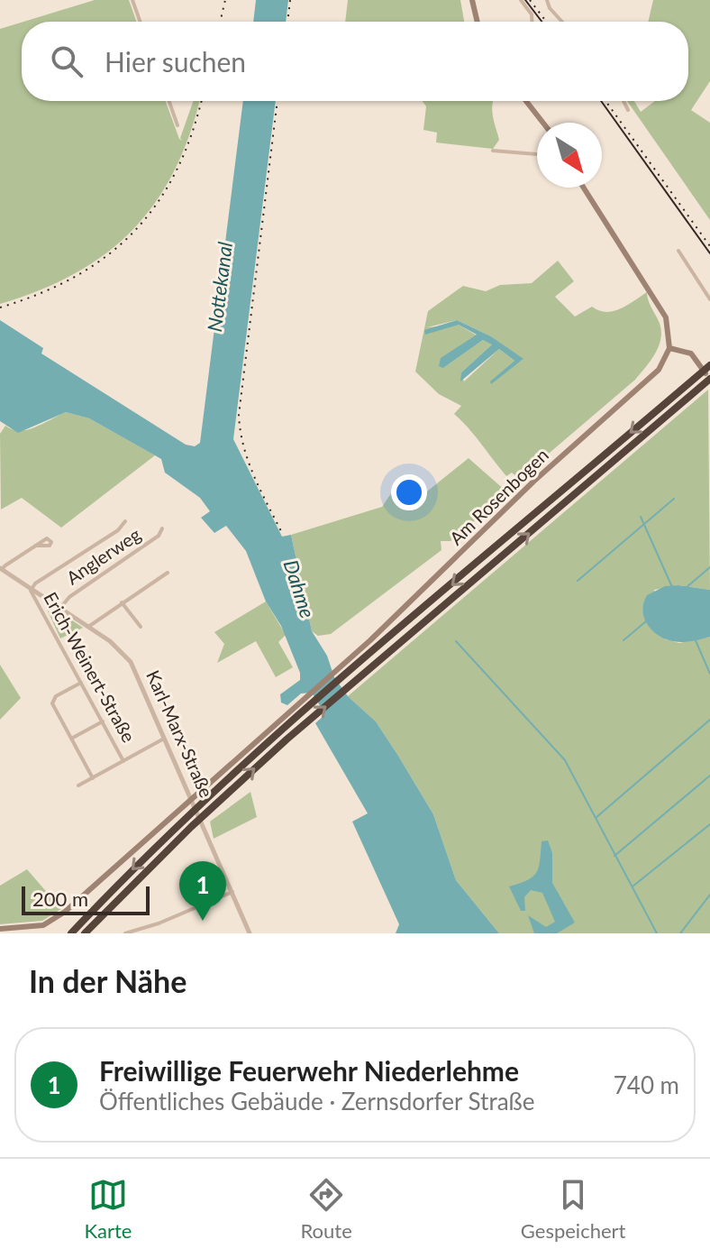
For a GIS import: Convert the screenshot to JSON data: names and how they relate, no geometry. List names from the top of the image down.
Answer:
{
  "streets": {
    "main road": ["Am Rosenbogen"],
    "street": ["Anglerweg", "Erich-Weinert-Straße", "Karl-Marx-Straße"]
  },
  "crossings": [
    ["Anglerweg", "Karl-Marx-Straße"],
    ["Erich-Weinert-Straße", "Karl-Marx-Straße"]
  ],
  "water": ["Nottekanal", "Dahme"],
  "scale_bar": "200 m",
  "north": "bottom right",
  "page": {
    "search": "Hier suchen",
    "pins": "1",
    "scale": "200 m",
    "heading": "In der Nähe",
    "list": [
      {
        "mark": "1",
        "name": "Freiwillige Feuerwehr Niederlehme",
        "note": "Öffentliches Gebäude · Zernsdorfer Straße",
        "value": "740 m"
      }
    ],
    "nav": ["Karte", "Route", "Gespeichert"]
  }
}
